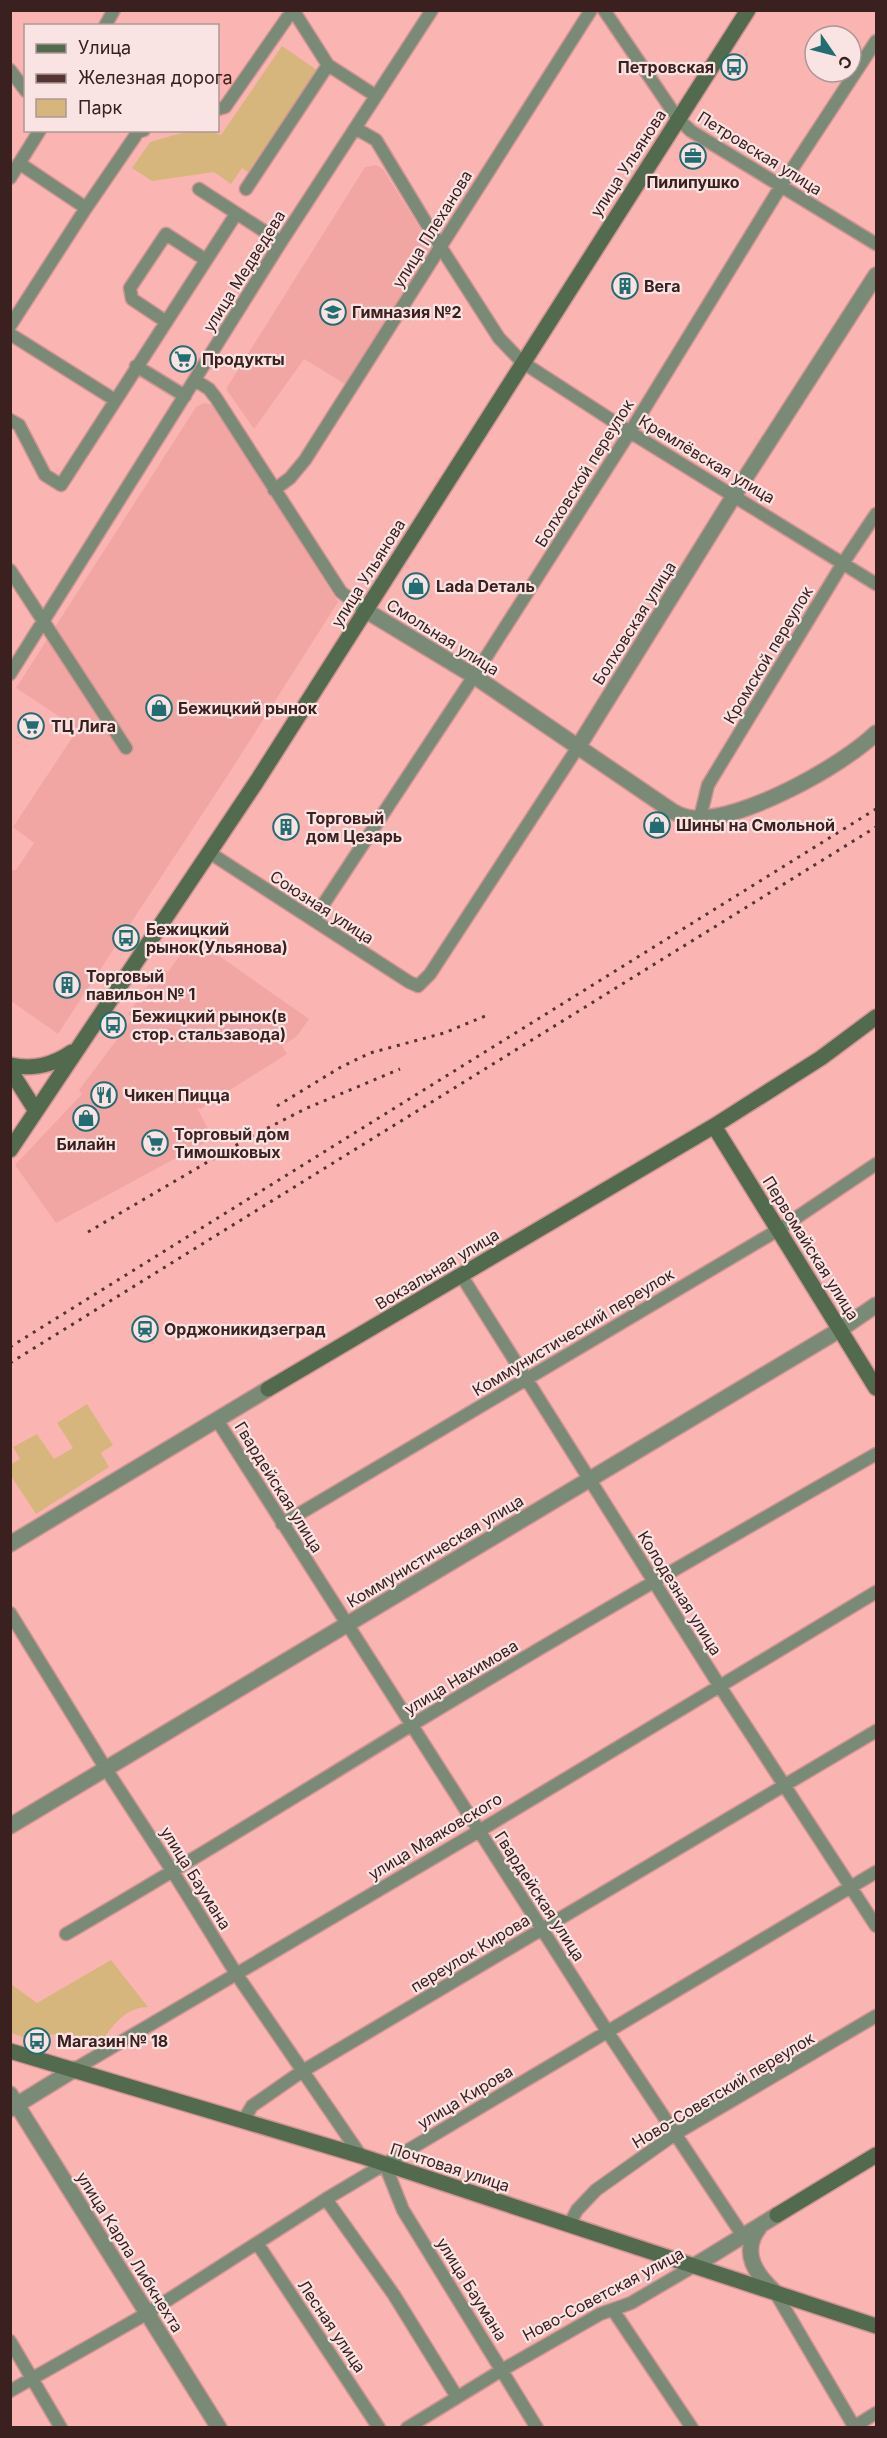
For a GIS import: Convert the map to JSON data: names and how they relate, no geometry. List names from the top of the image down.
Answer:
{
  "streets": {
    "main road": [
      "улица Ульянова",
      "Первомайская улица",
      "Вокзальная улица",
      "Почтовая улица",
      "Ново-Советская улица"
    ],
    "street": [
      "Петровская улица",
      "улица Плеханова",
      "улица Медведева",
      "Кремлёвская улица",
      "Болховской переулок",
      "Болховская улица",
      "Смольная улица",
      "Кромской переулок",
      "Союзная улица",
      "Коммунистический переулок",
      "Гвардейская улица",
      "Коммунистическая улица",
      "Колодезная улица",
      "улица Нахимова",
      "улица Маяковского",
      "улица Баумана",
      "переулок Кирова",
      "Ново-Советский переулок",
      "улица Кирова",
      "улица Карла Либкнехта",
      "Лесная улица"
    ]
  },
  "crossings": [
    ["Петровская улица", "улица Ульянова"],
    ["Петровская улица", "Болховской переулок"],
    ["улица Ульянова", "Кремлёвская улица"],
    ["улица Ульянова", "Смольная улица"],
    ["улица Ульянова", "Союзная улица"],
    ["улица Плеханова", "Кремлёвская улица"],
    ["улица Плеханова", "Смольная улица"],
    ["улица Медведева", "Кремлёвская улица"],
    ["улица Медведева", "Смольная улица"],
    ["Кремлёвская улица", "Болховской переулок"],
    ["Кремлёвская улица", "Болховская улица"],
    ["Кремлёвская улица", "Кромской переулок"],
    ["Болховской переулок", "Смольная улица"],
    ["Болховской переулок", "Союзная улица"],
    ["Болховская улица", "Смольная улица"],
    ["Болховская улица", "Союзная улица"],
    ["Смольная улица", "Кромской переулок"],
    ["Первомайская улица", "Вокзальная улица"],
    ["Первомайская улица", "Коммунистический переулок"],
    ["Первомайская улица", "Коммунистическая улица"],
    ["Вокзальная улица", "Гвардейская улица"],
    ["Вокзальная улица", "Колодезная улица"],
    ["Коммунистический переулок", "Гвардейская улица"],
    ["Коммунистический переулок", "Колодезная улица"],
    ["Гвардейская улица", "Коммунистическая улица"],
    ["Гвардейская улица", "улица Нахимова"],
    ["Гвардейская улица", "улица Маяковского"],
    ["Гвардейская улица", "переулок Кирова"],
    ["Гвардейская улица", "Ново-Советский переулок"],
    ["Гвардейская улица", "улица Кирова"],
    ["Гвардейская улица", "Ново-Советская улица"],
    ["Коммунистическая улица", "Колодезная улица"],
    ["Коммунистическая улица", "улица Баумана"],
    ["Колодезная улица", "улица Нахимова"],
    ["Колодезная улица", "улица Маяковского"],
    ["Колодезная улица", "переулок Кирова"],
    ["Колодезная улица", "улица Кирова"],
    ["улица Нахимова", "улица Баумана"],
    ["улица Маяковского", "улица Баумана"],
    ["улица Маяковского", "Почтовая улица"],
    ["улица Маяковского", "улица Карла Либкнехта"],
    ["улица Баумана", "переулок Кирова"],
    ["улица Баумана", "улица Кирова"],
    ["улица Баумана", "Почтовая улица"],
    ["улица Баумана", "Ново-Советская улица"],
    ["переулок Кирова", "Почтовая улица"],
    ["Ново-Советский переулок", "Почтовая улица"],
    ["улица Кирова", "Почтовая улица"],
    ["улица Кирова", "улица Карла Либкнехта"],
    ["улица Кирова", "Лесная улица"],
    ["Почтовая улица", "Ново-Советская улица"]
  ],
  "places": {
    "bus stop": [
      "Петровская",
      "Бежицкий рынок(Ульянова)",
      "Бежицкий рынок(в стор. стальзавода)",
      "Магазин № 18"
    ],
    "office": ["Пилипушко"],
    "building": ["Вега", "Торговый дом Цезарь", "Торговый павильон № 1"],
    "school or university": ["Гимназия №2"],
    "supermarket": ["Продукты", "ТЦ Лига", "Торговый дом Тимошковых"],
    "shop": [
      "Lada Dеталь",
      "Бежицкий рынок",
      "Шины на Смольной",
      "Билайн"
    ],
    "restaurant": ["Чикен Пицца"],
    "station": ["Орджоникидзеград"]
  },
  "legend": ["Улица", "Железная дорога", "Парк"],
  "north": "bottom right"
}
